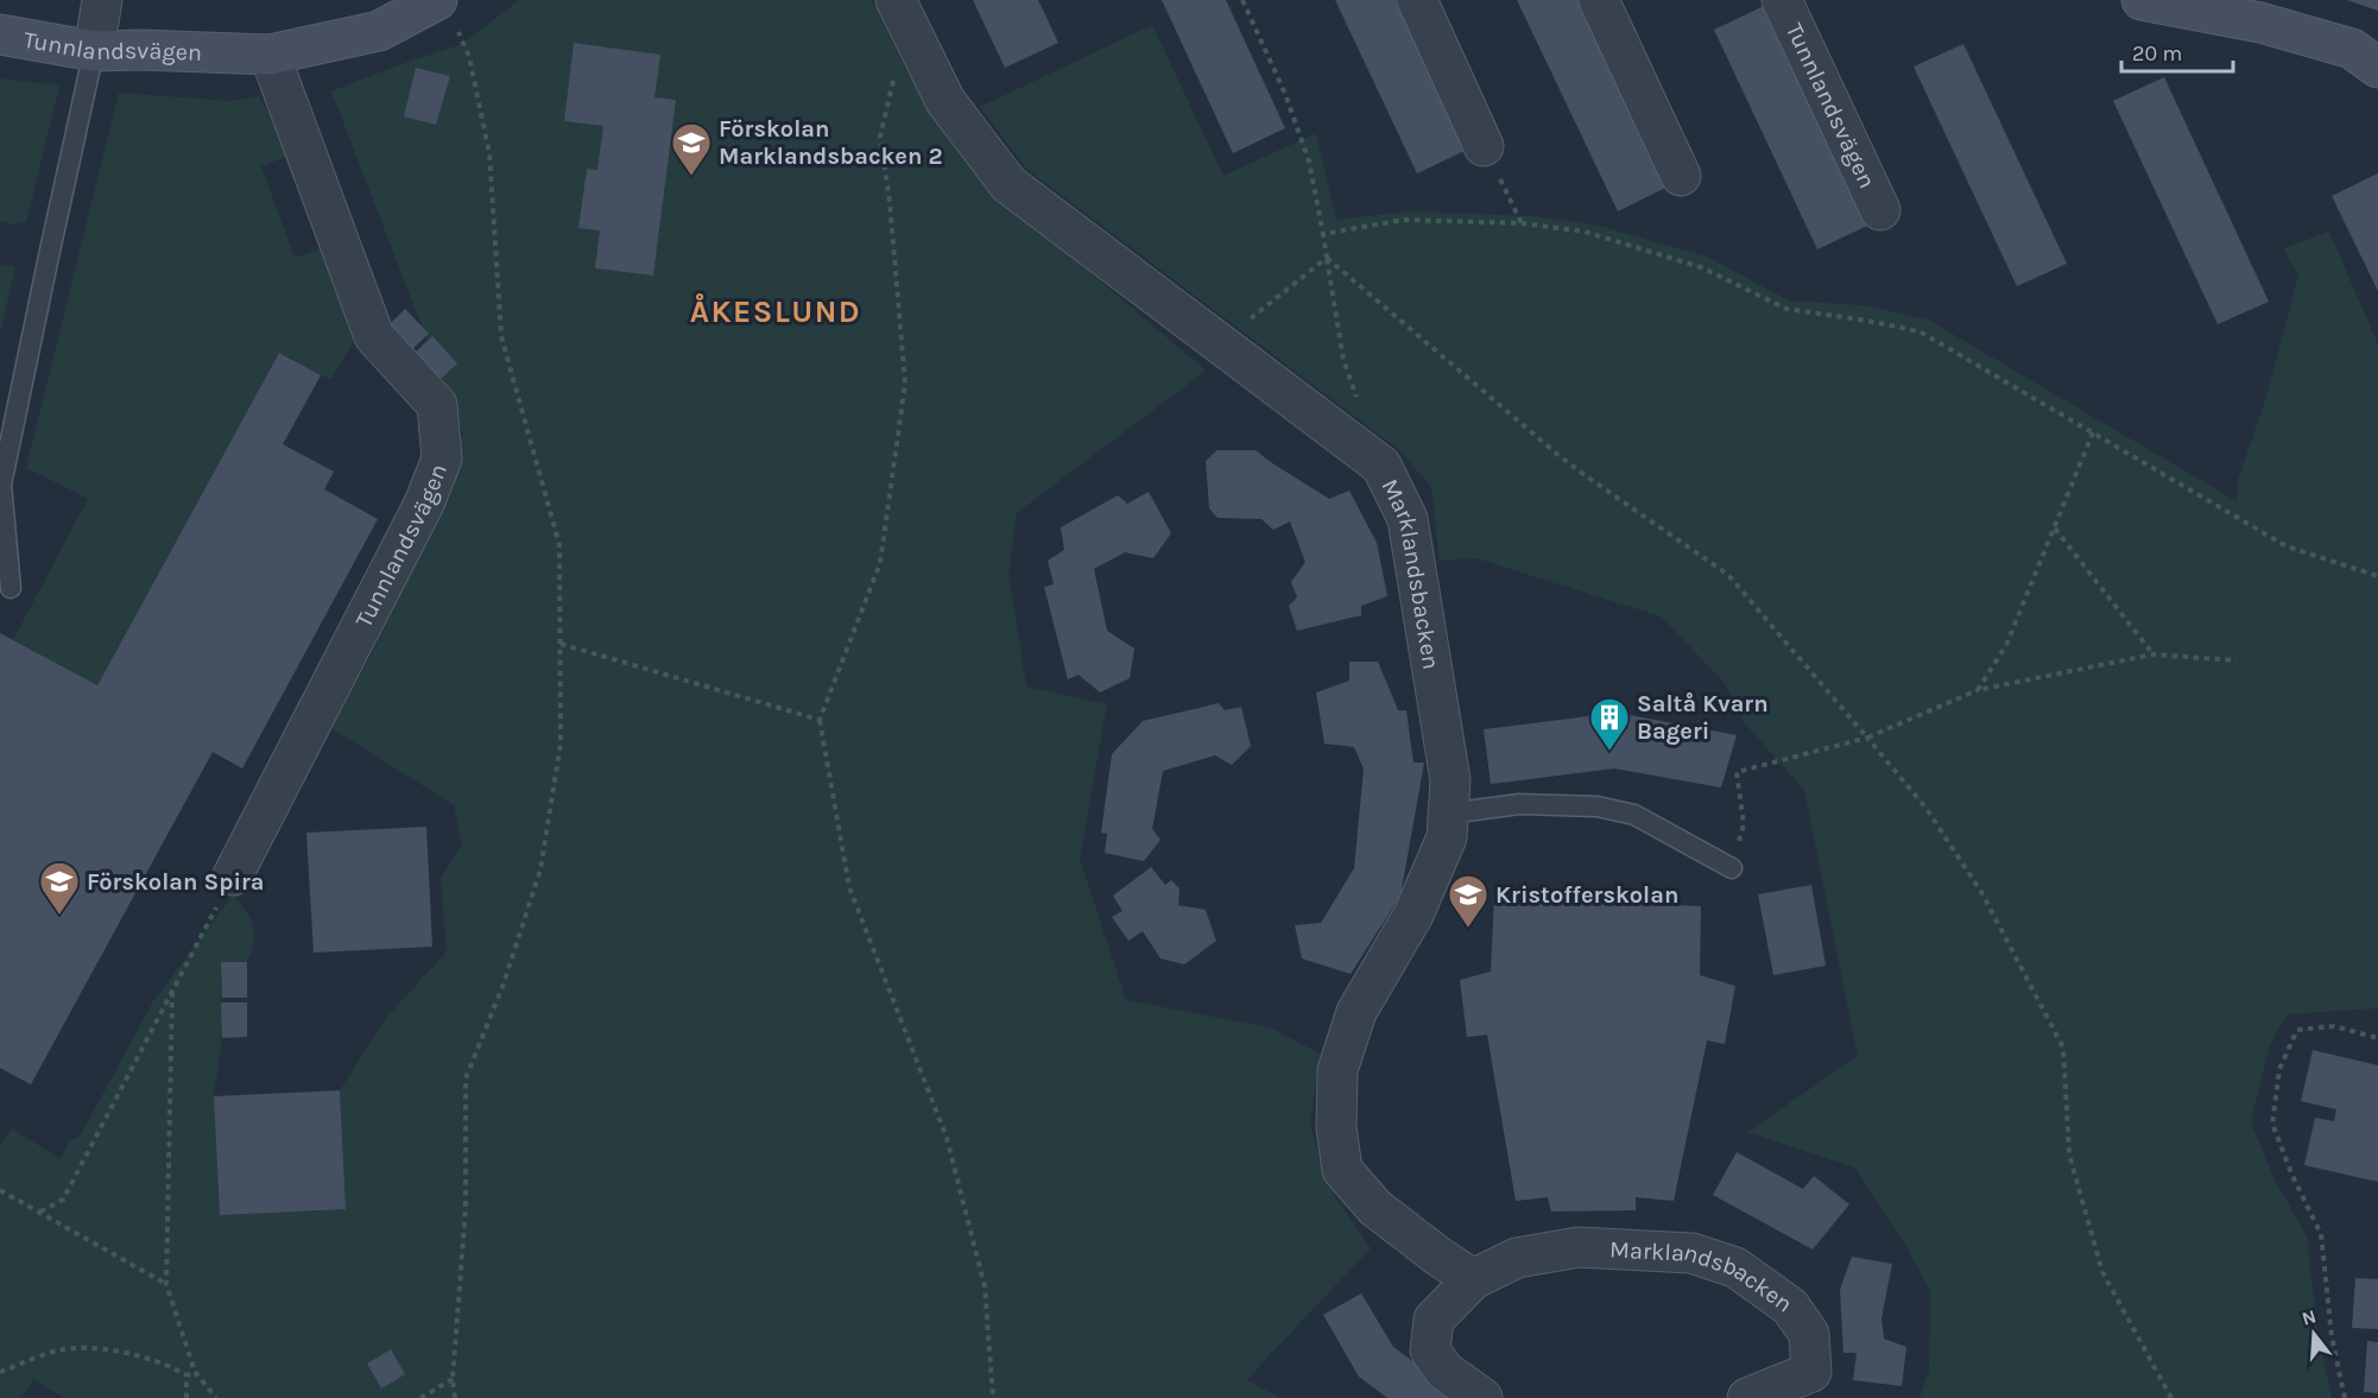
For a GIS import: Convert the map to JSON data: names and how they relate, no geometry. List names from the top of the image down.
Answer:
{
  "streets": {
    "street": ["Tunnlandsvägen", "Marklandsbacken"]
  },
  "districts": ["ÅKESLUND"],
  "places": {
    "school or university": ["Förskolan Marklandsbacken 2", "Förskolan Spira", "Kristofferskolan"],
    "building": ["Saltå Kvarn Bageri"]
  },
  "scale_bar": "20 m",
  "north": "top"
}
